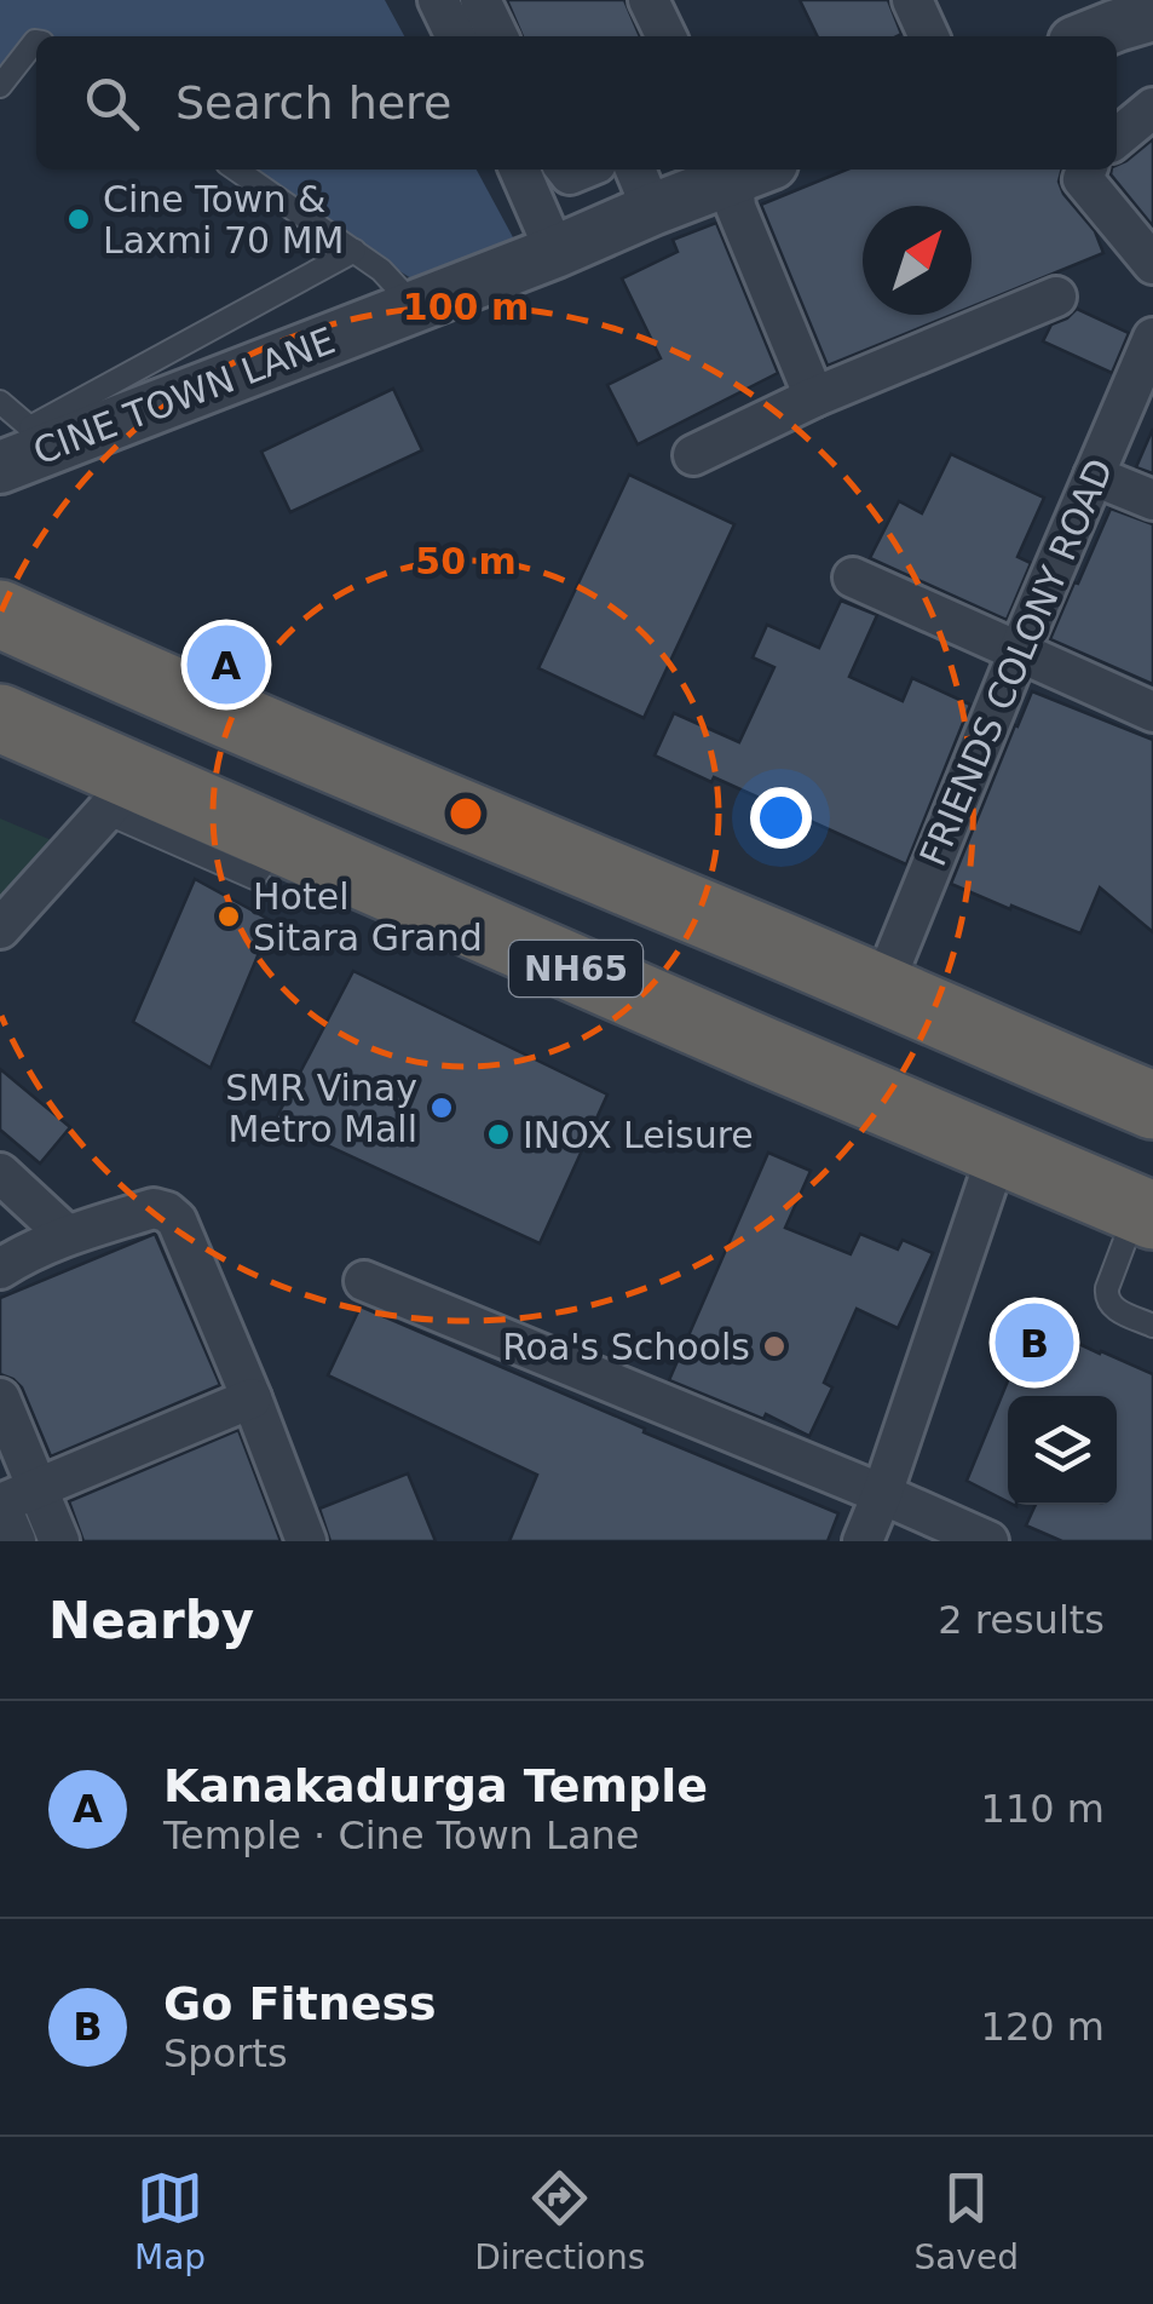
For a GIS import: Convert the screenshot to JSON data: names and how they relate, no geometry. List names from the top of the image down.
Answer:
{
  "streets": {
    "highway": ["NH65"],
    "street": ["CINE TOWN LANE", "FRIENDS COLONY ROAD"]
  },
  "crossings": [
    ["FRIENDS COLONY ROAD", "NH65"]
  ],
  "places": [
    "Cine Town & Laxmi 70 MM",
    "Hotel Sitara Grand",
    "SMR Vinay Metro Mall",
    "INOX Leisure",
    "Roa's Schools"
  ],
  "north": "top right",
  "page": {
    "search": "Search here",
    "pins": ["A", "B"],
    "heading": ["Nearby", "2 results"],
    "list": [
      {
        "mark": "A",
        "name": "Kanakadurga Temple",
        "note": "Temple · Cine Town Lane",
        "value": "110 m"
      },
      {
        "mark": "B",
        "name": "Go Fitness",
        "note": "Sports",
        "value": "120 m"
      }
    ],
    "nav": ["Map", "Directions", "Saved"]
  },
  "rings": ["100 m", "50 m"]
}
